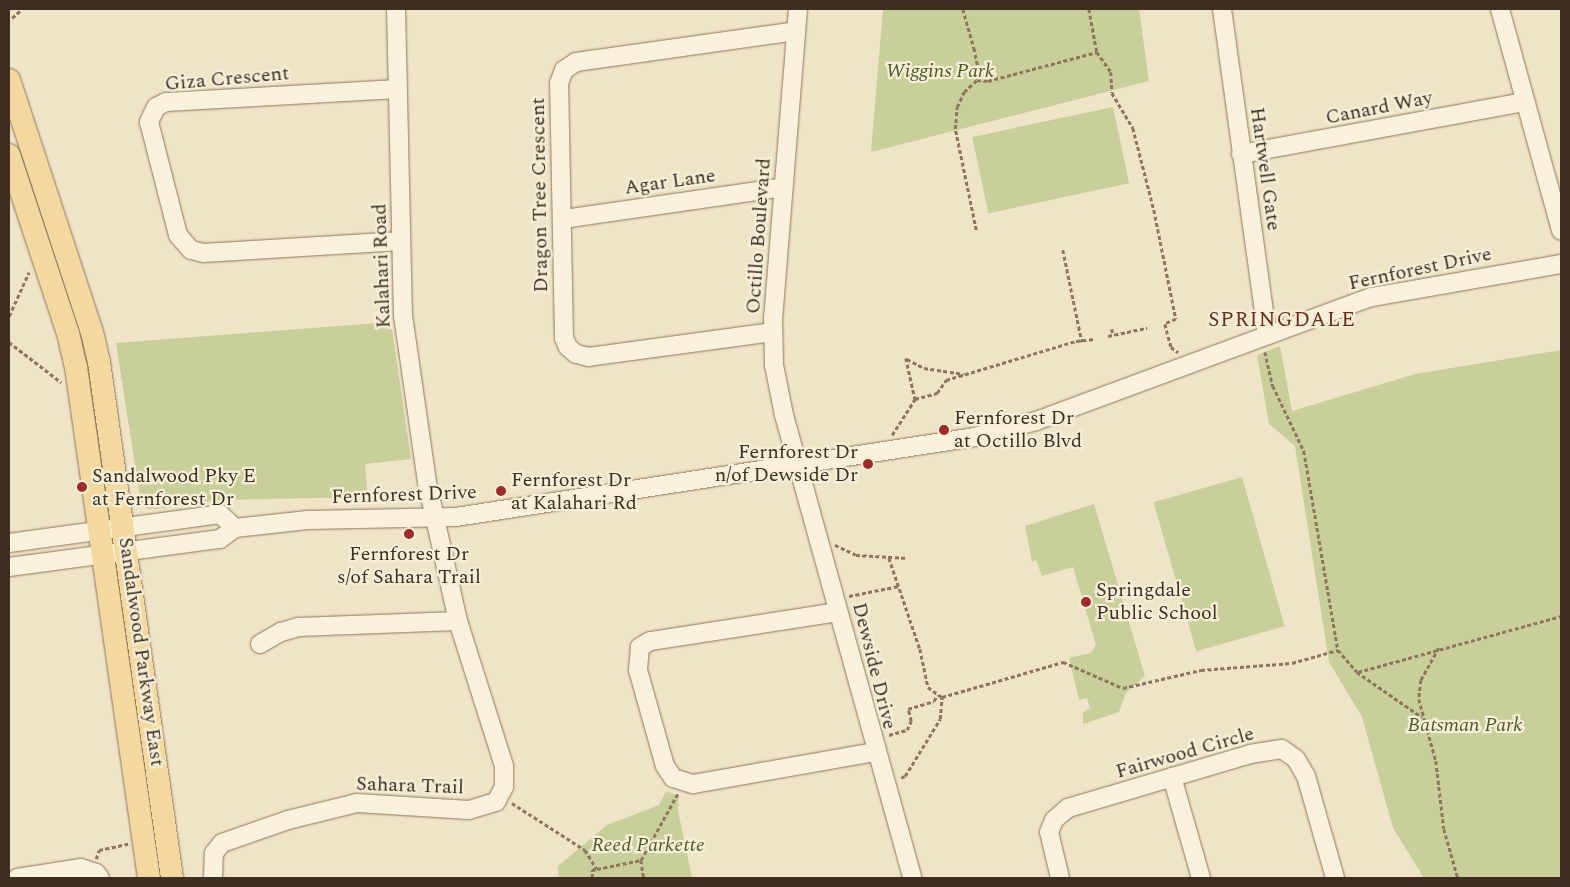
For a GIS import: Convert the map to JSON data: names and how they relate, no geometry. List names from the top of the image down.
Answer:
{
  "streets": {
    "main road": ["Sandalwood Parkway East"],
    "street": [
      "Giza Crescent",
      "Canard Way",
      "Hartwell Gate",
      "Agar Lane",
      "Dragon Tree Crescent",
      "Octillo Boulevard",
      "Kalahari Road",
      "Fernforest Drive",
      "Dewside Drive",
      "Fairwood Circle",
      "Sahara Trail"
    ]
  },
  "crossings": [
    ["Giza Crescent", "Kalahari Road"],
    ["Canard Way", "Hartwell Gate"],
    ["Hartwell Gate", "Fernforest Drive"],
    ["Agar Lane", "Dragon Tree Crescent"],
    ["Agar Lane", "Octillo Boulevard"],
    ["Dragon Tree Crescent", "Octillo Boulevard"],
    ["Octillo Boulevard", "Fernforest Drive"],
    ["Octillo Boulevard", "Dewside Drive"],
    ["Kalahari Road", "Fernforest Drive"],
    ["Fernforest Drive", "Sandalwood Parkway East"],
    ["Fernforest Drive", "Dewside Drive"]
  ],
  "districts": ["SPRINGDALE"],
  "parks": ["Wiggins Park", "Batsman Park", "Reed Parkette"],
  "places": [
    "Fernforest Dr at Octillo Blvd",
    "Fernforest Dr n/of Dewside Dr",
    "Sandalwood Pky E at Fernforest Dr",
    "Fernforest Dr at Kalahari Rd",
    "Fernforest Dr s/of Sahara Trail",
    "Springdale Public School"
  ]
}
